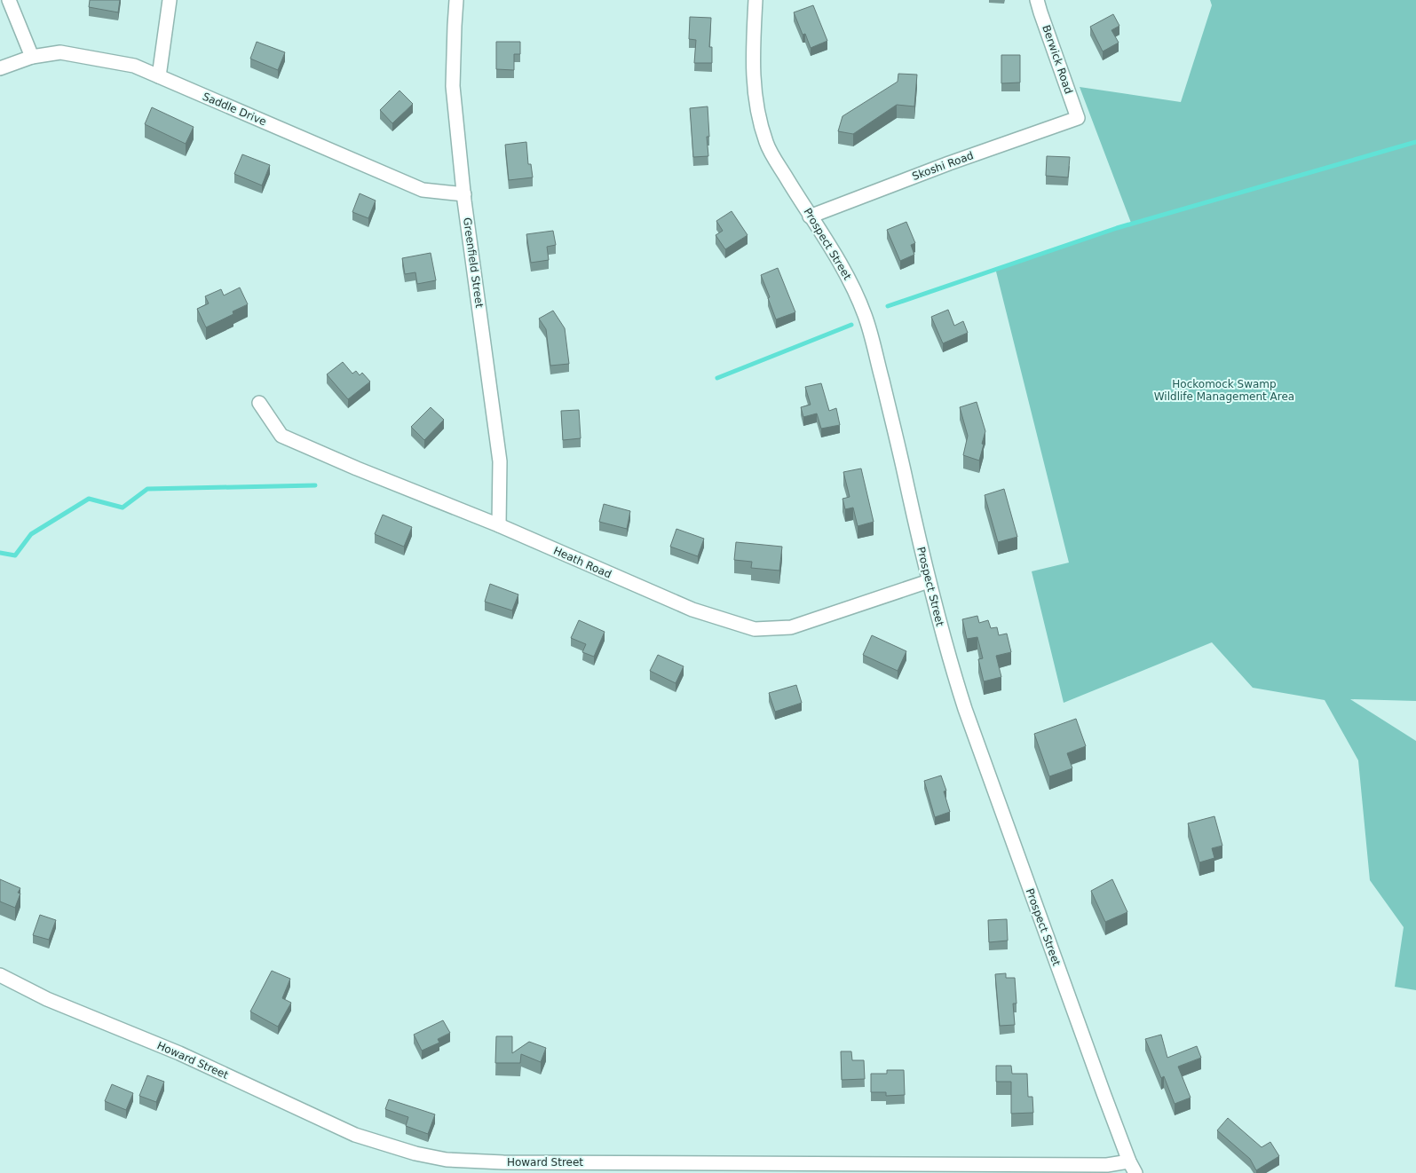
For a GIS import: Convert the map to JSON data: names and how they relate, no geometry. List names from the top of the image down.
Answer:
{
  "streets": {
    "street": [
      "Berwick Road",
      "Saddle Drive",
      "Skoshi Road",
      "Prospect Street",
      "Greenfield Street",
      "Heath Road",
      "Howard Street"
    ]
  },
  "crossings": [
    ["Berwick Road", "Skoshi Road"],
    ["Saddle Drive", "Greenfield Street"],
    ["Skoshi Road", "Prospect Street"],
    ["Prospect Street", "Heath Road"],
    ["Prospect Street", "Howard Street"],
    ["Greenfield Street", "Heath Road"]
  ],
  "parks": ["Hockomock Swamp Wildlife Management Area"]
}
